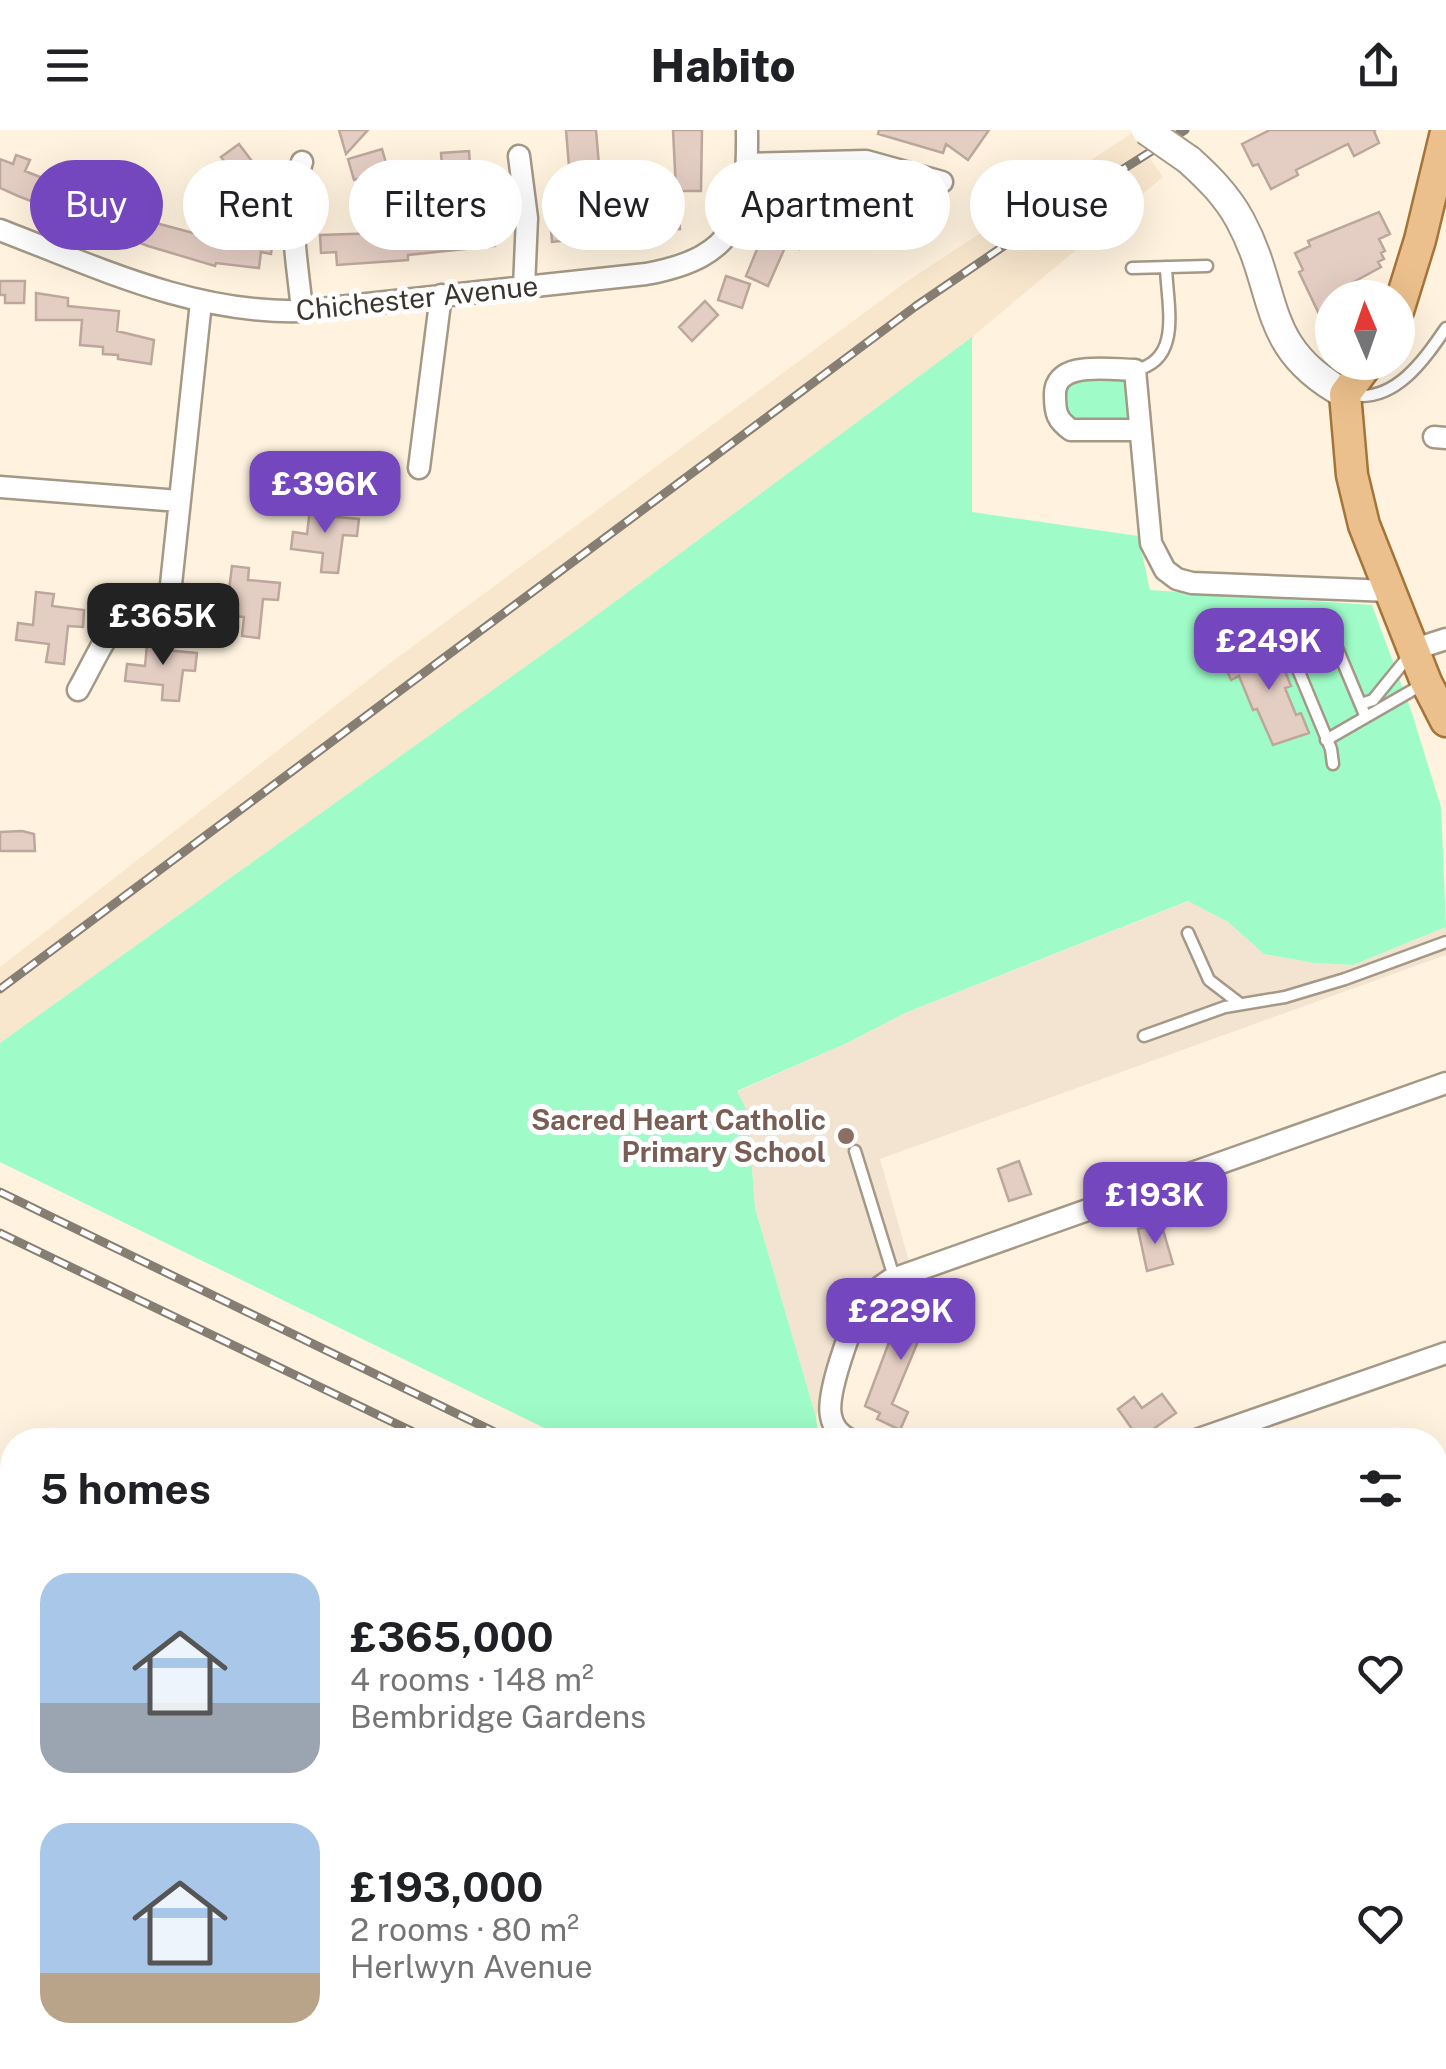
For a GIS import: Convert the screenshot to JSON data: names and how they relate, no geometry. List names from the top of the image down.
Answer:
{
  "streets": {
    "street": ["Chichester Avenue"]
  },
  "places": ["Sacred Heart Catholic Primary School"],
  "north": "top",
  "page": {
    "header": "Habito",
    "chip": [
      "Buy",
      "Rent",
      "Filters",
      "New",
      "Apartment",
      "House"
    ],
    "price": [
      "£396K",
      "£365K",
      "£249K",
      "£193K",
      "£229K"
    ],
    "heading": "5 homes",
    "list": [
      {
        "name": "£365,000",
        "note": "4 rooms · 148 m² · Bembridge Gardens"
      },
      {
        "name": "£193,000",
        "note": "2 rooms · 80 m² · Herlwyn Avenue"
      }
    ]
  }
}
